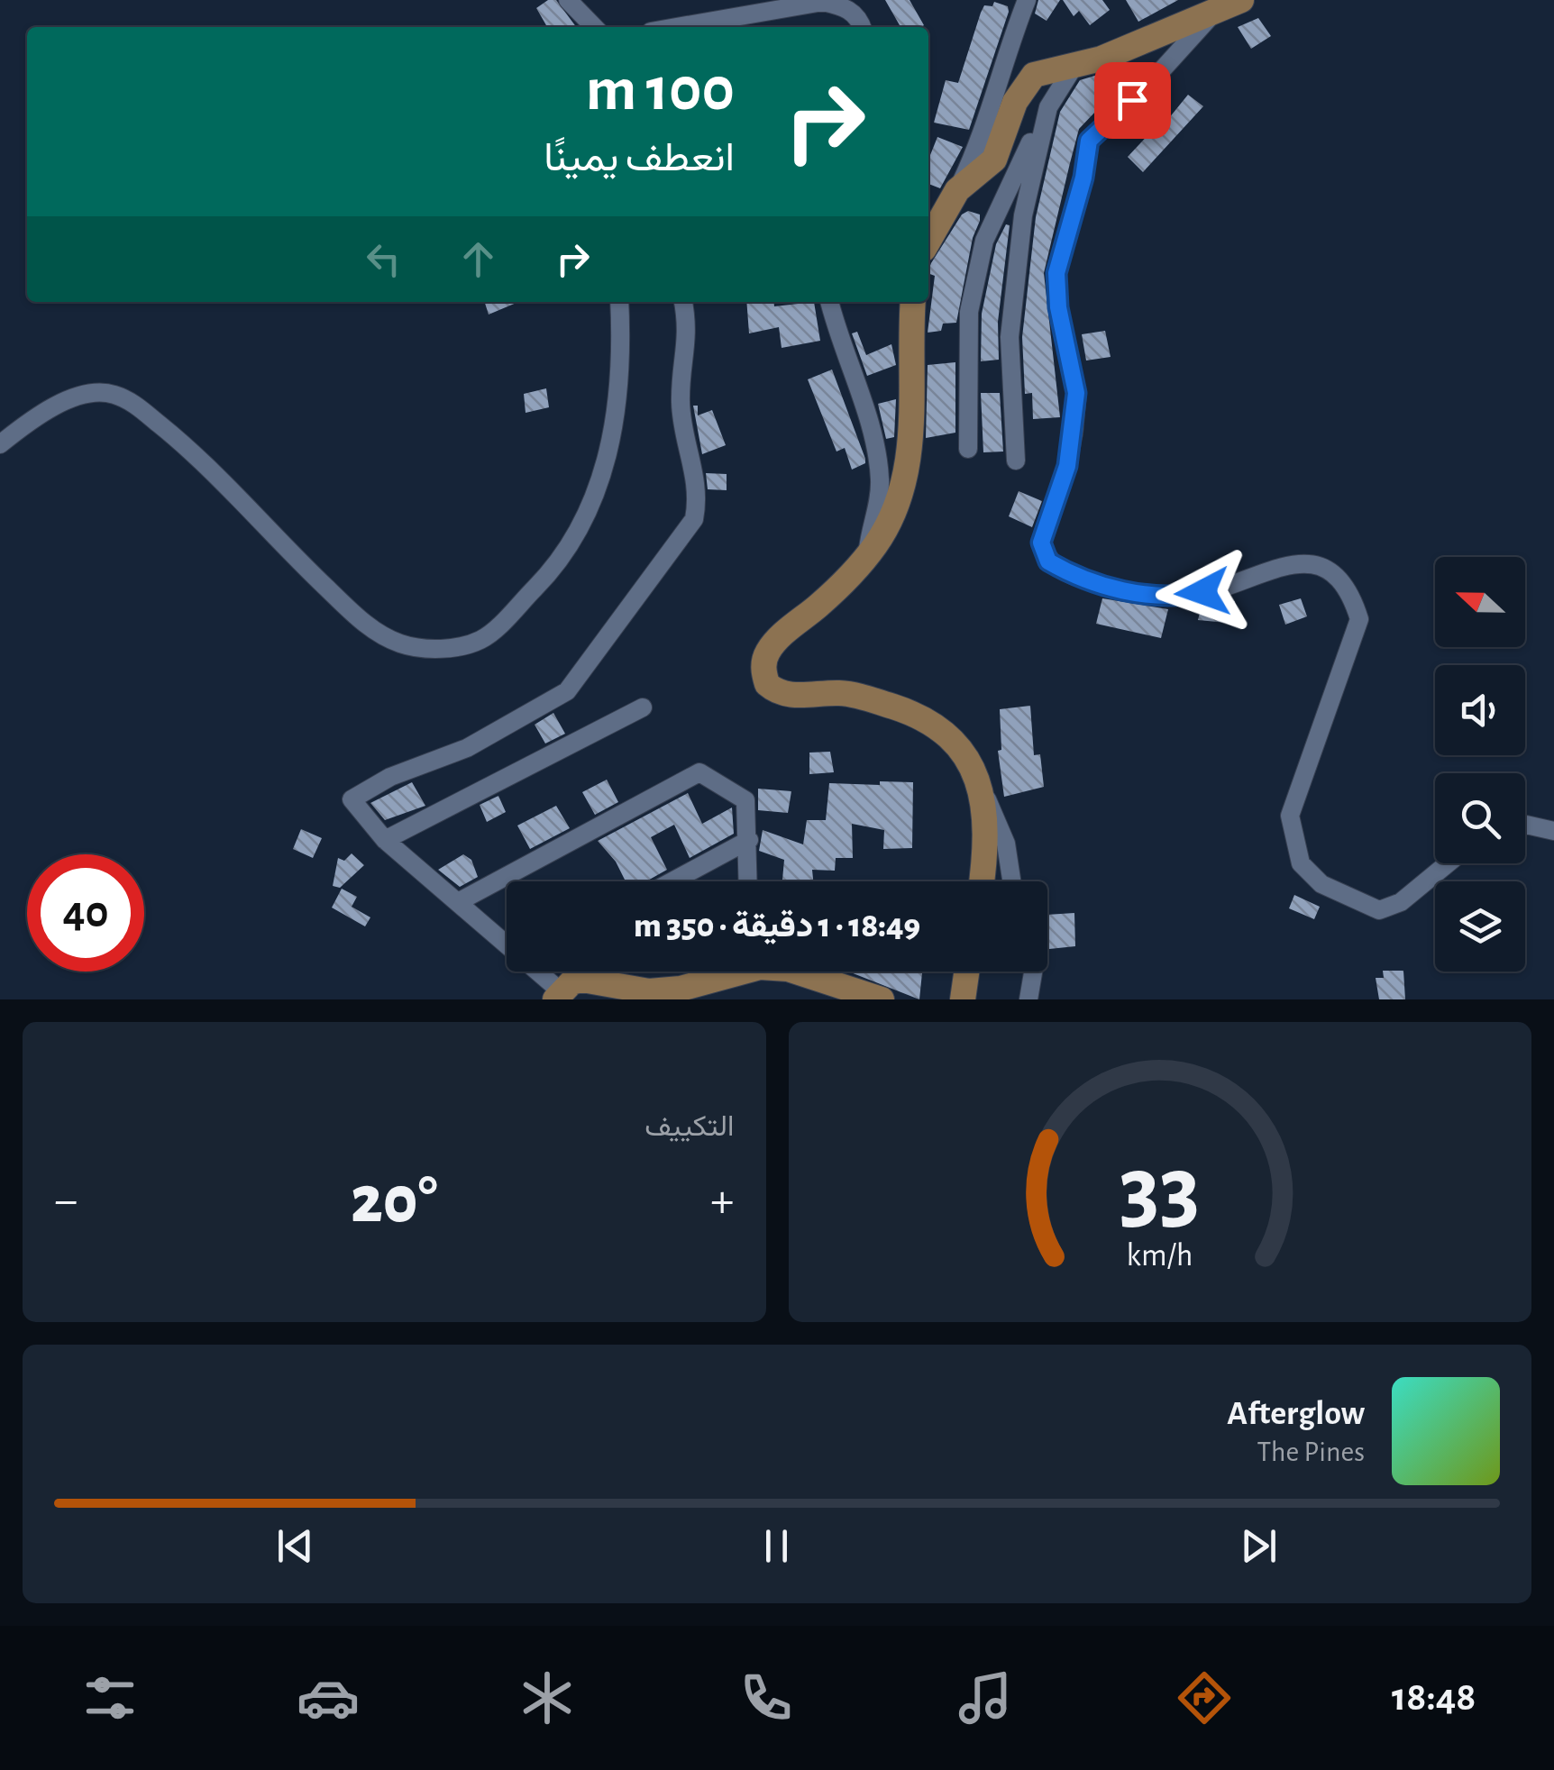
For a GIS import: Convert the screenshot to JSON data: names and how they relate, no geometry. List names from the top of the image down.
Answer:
{
  "north": "left",
  "page": {
    "turn": ["100 m", "انعطف يمينًا"],
    "limit": "40",
    "trip": "18:49 · 1 دقيقة · 350 m",
    "tile": "التكييف",
    "heat": ["−", "20°", "+"],
    "song": ["Afterglow", "The Pines"],
    "tabs": "18:48",
    "gauge": ["33", "km/h"]
  }
}
